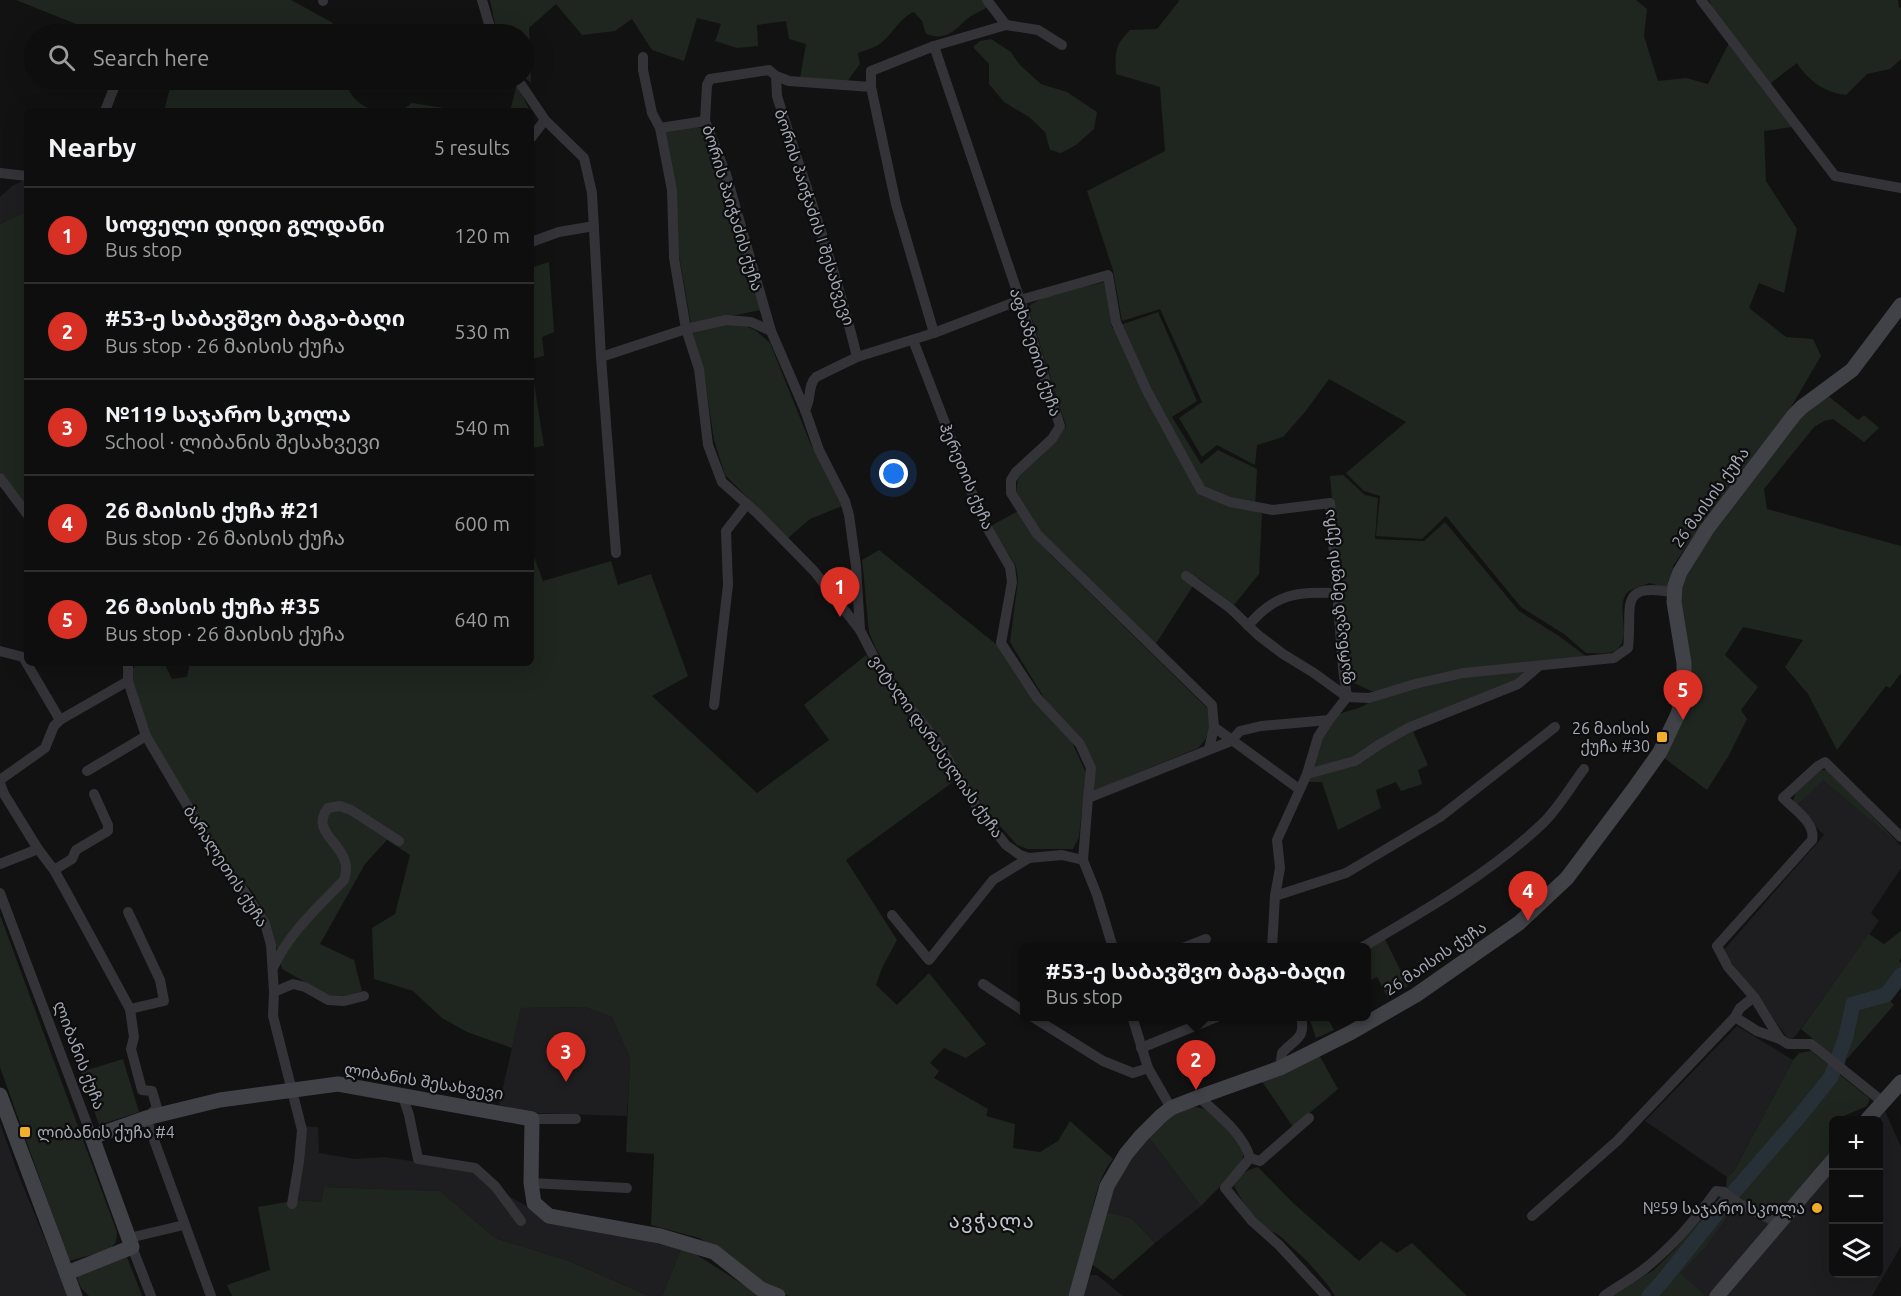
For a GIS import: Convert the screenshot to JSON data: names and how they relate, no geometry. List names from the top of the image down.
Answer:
{
  "streets": {
    "street": [
      "ბორის პაიჭაძის ქუჩა",
      "ბორის პაიჭაძის I შესახვევი",
      "აფხაზეთის ქუჩა",
      "ჰერეთის ქუჩა",
      "26 მაისის ქუჩა",
      "ფარნავაზ მეფის ქუჩა",
      "ვიტალი დარასელიას ქუჩა",
      "ბარალეთის ქუჩა",
      "ლიბანის ქუჩა",
      "ლიბანის შესახვევი"
    ]
  },
  "crossings": [
    ["ბორის პაიჭაძის ქუჩა", "ბორის პაიჭაძის I შესახვევი"],
    ["ბორის პაიჭაძის ქუჩა", "ვიტალი დარასელიას ქუჩა"],
    ["აფხაზეთის ქუჩა", "ფარნავაზ მეფის ქუჩა"],
    ["ბარალეთის ქუჩა", "ლიბანის შესახვევი"],
    ["ლიბანის ქუჩა", "ლიბანის შესახვევი"]
  ],
  "districts": ["ავჭალა"],
  "places": {
    "transit": ["26 მაისის ქუჩა #30", "ლიბანის ქუჩა #4"],
    "other": ["№59 საჯარო სკოლა"]
  },
  "page": {
    "search": "Search here",
    "heading": ["Nearby", "5 results"],
    "list": [
      {
        "mark": "1",
        "name": "სოფელი დიდი გლდანი",
        "note": "Bus stop",
        "value": "120 m"
      },
      {
        "mark": "2",
        "name": "#53-ე საბავშვო ბაგა-ბაღი",
        "note": "Bus stop · 26 მაისის ქუჩა",
        "value": "530 m"
      },
      {
        "mark": "3",
        "name": "№119 საჯარო სკოლა",
        "note": "School · ლიბანის შესახვევი",
        "value": "540 m"
      },
      {
        "mark": "4",
        "name": "26 მაისის ქუჩა #21",
        "note": "Bus stop · 26 მაისის ქუჩა",
        "value": "600 m"
      },
      {
        "mark": "5",
        "name": "26 მაისის ქუჩა #35",
        "note": "Bus stop · 26 მაისის ქუჩა",
        "value": "640 m"
      }
    ],
    "pins": [
      "1",
      "5",
      "4",
      "3",
      "2"
    ],
    "popup": ["#53-ე საბავშვო ბაგა-ბაღი", "Bus stop"],
    "map_buttons": ["+", "−"]
  }
}
